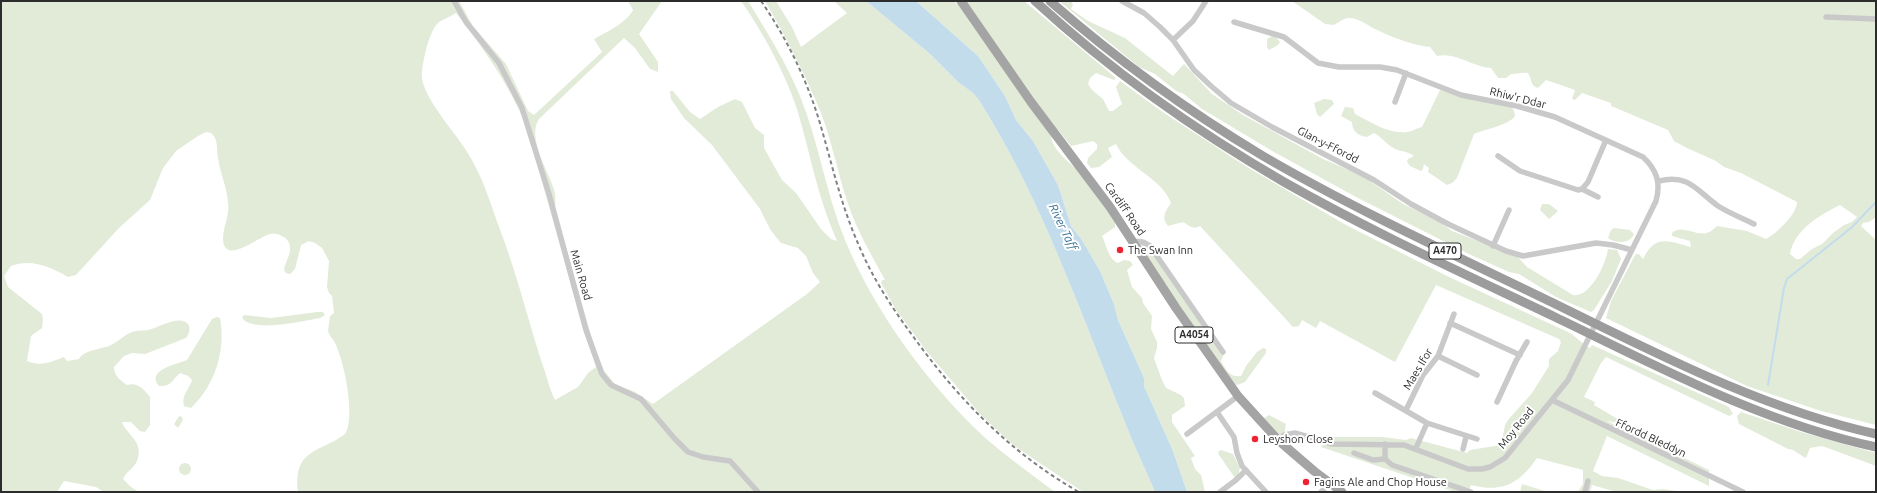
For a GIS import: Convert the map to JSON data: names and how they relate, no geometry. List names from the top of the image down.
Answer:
{
  "streets": {
    "highway": ["A470"],
    "main road": ["Cardiff Road", "A4054"],
    "street": [
      "Rhiw'r Ddar",
      "Glan-y-Ffordd",
      "Main Road",
      "Maes Ifor",
      "Moy Road",
      "Ffordd Bleddyn"
    ]
  },
  "crossings": [
    ["Glan-y-Ffordd", "Moy Road"],
    ["Cardiff Road", "Moy Road"],
    ["Moy Road", "Ffordd Bleddyn"]
  ],
  "water": ["River Taff"],
  "places": ["The Swan Inn", "Leyshon Close", "Fagins Ale and Chop House"]
}
